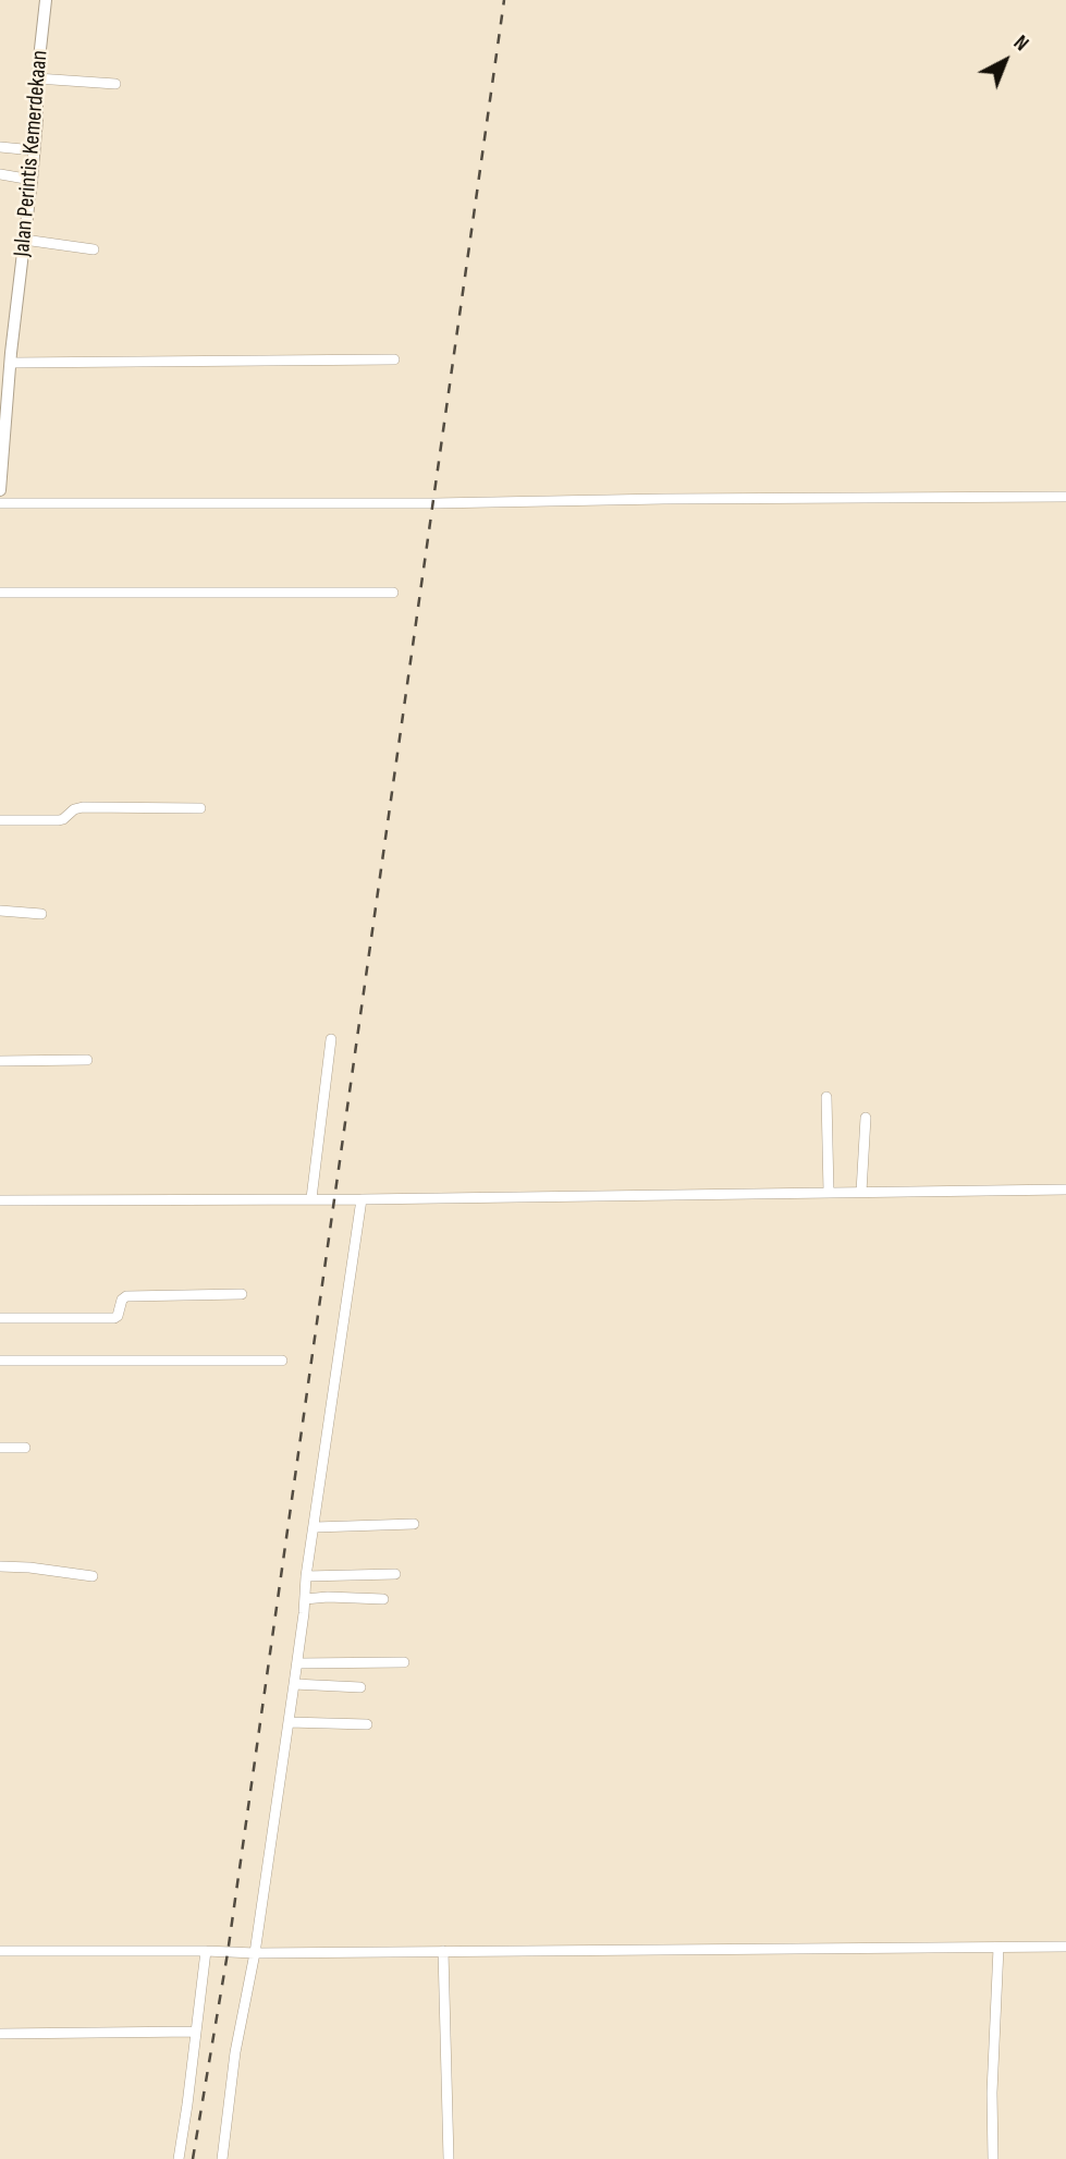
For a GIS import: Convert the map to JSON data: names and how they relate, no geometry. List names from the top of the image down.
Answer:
{
  "streets": {
    "street": ["Jalan Perintis Kemerdekaan"]
  },
  "north": "top right"
}
